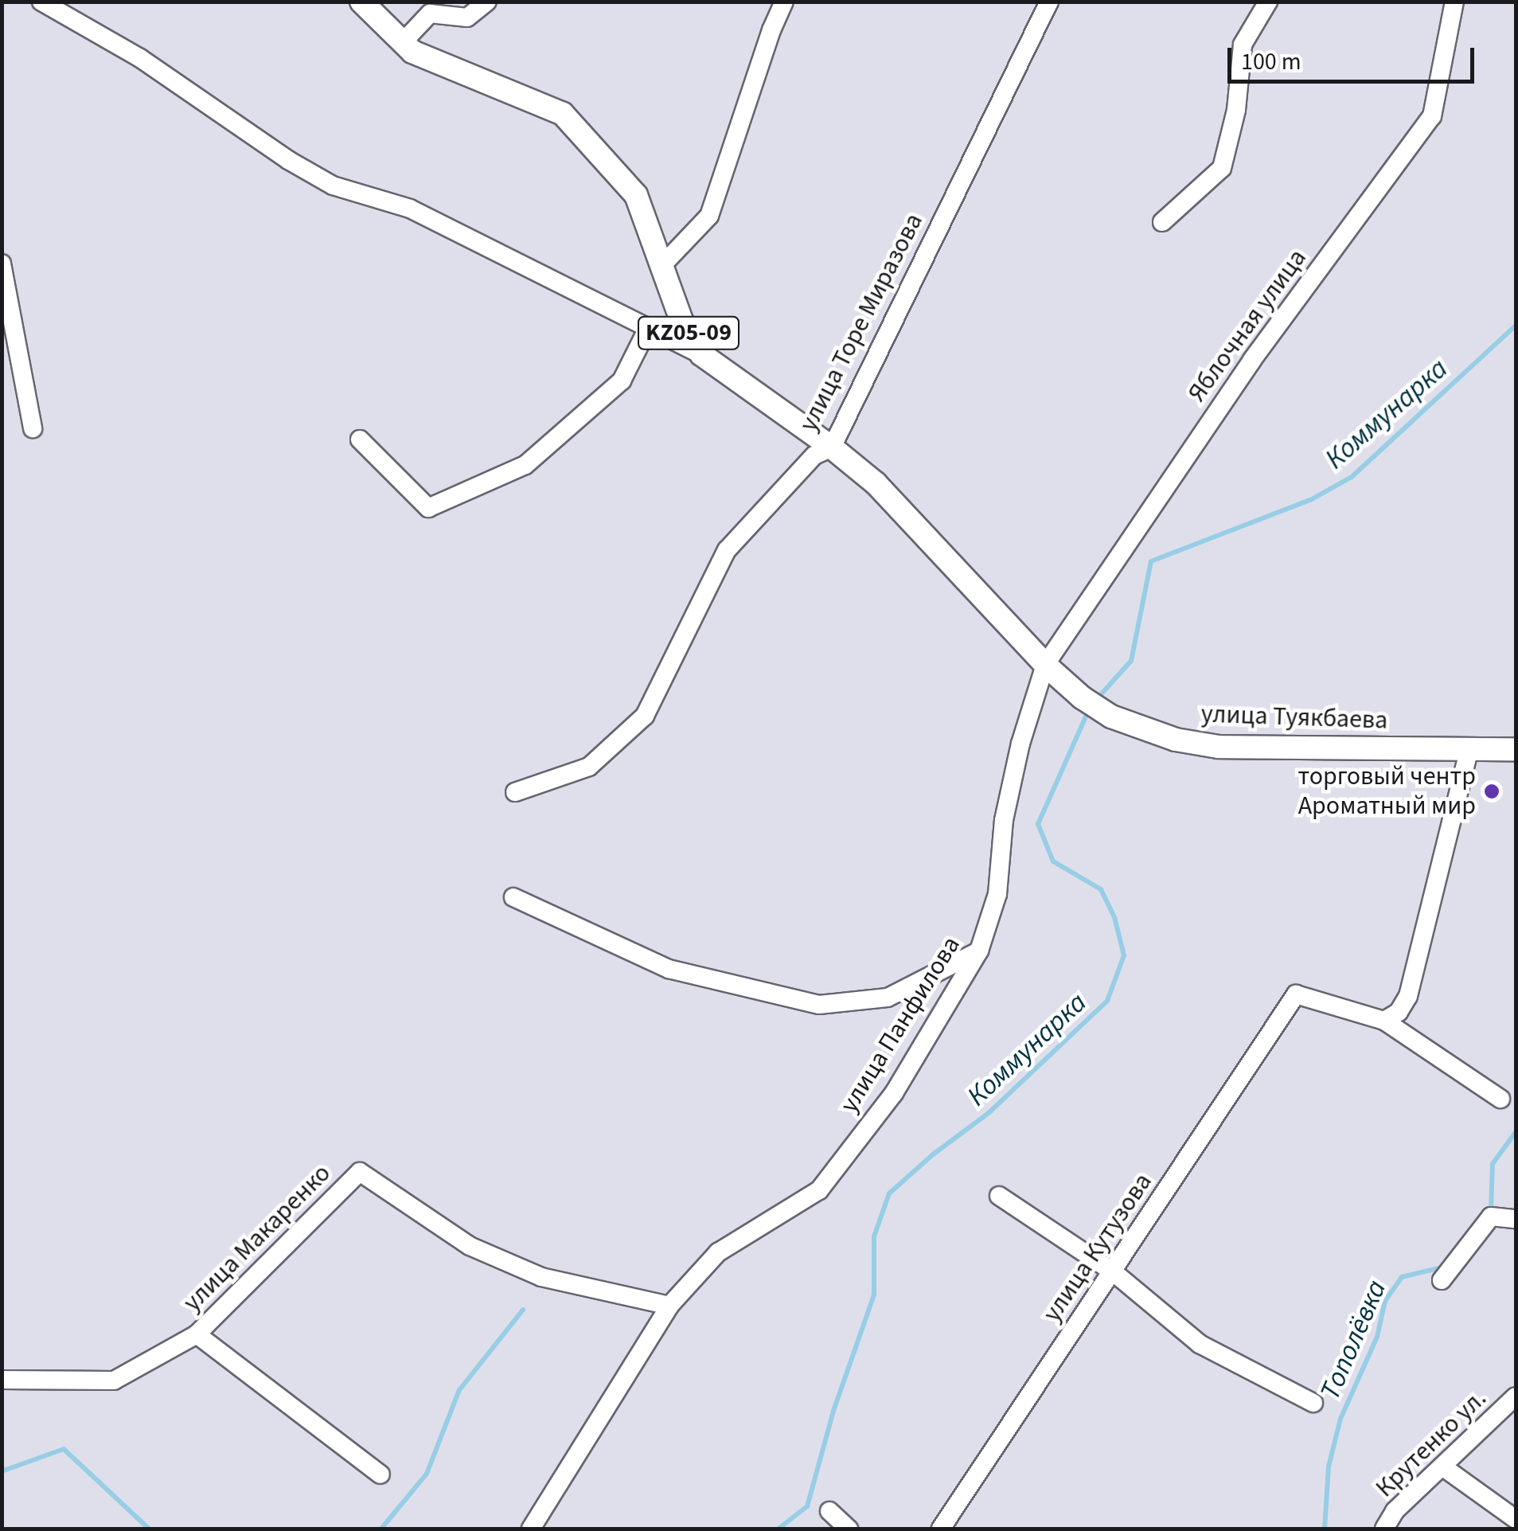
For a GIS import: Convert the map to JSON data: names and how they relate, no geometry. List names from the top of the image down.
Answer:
{
  "streets": {
    "main road": ["KZ05-09", "улица Туякбаева"],
    "street": [
      "улица Торе Миразова",
      "Яблочная улица",
      "улица Панфилова",
      "улица Макаренко",
      "улица Кутузова",
      "Крутенко ул."
    ]
  },
  "crossings": [
    ["улица Торе Миразова", "KZ05-09"],
    ["Яблочная улица", "KZ05-09"],
    ["Яблочная улица", "улица Туякбаева"],
    ["Яблочная улица", "улица Панфилова"],
    ["KZ05-09", "улица Туякбаева"],
    ["KZ05-09", "улица Панфилова"],
    ["улица Туякбаева", "улица Панфилова"],
    ["улица Панфилова", "улица Макаренко"]
  ],
  "water": ["Коммунарка", "Тополёвка"],
  "places": ["торговый чентр Ароматный мир"],
  "scale_bar": "100 m"
}
